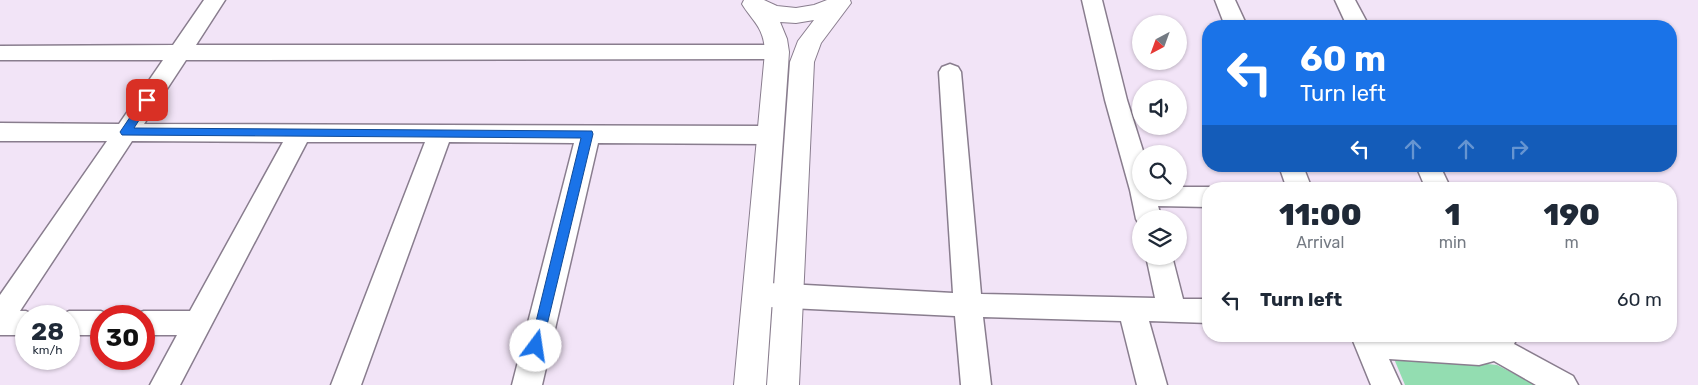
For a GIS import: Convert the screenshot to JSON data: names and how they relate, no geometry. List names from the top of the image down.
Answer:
{
  "north": "bottom left",
  "page": {
    "turn": ["60 m", "Turn left"],
    "eta": [
      "11:00",
      "Arrival",
      "1",
      "min",
      "190",
      "m"
    ],
    "list": [
      {
        "name": "Turn left",
        "value": "60 m"
      }
    ],
    "speed": "28 km/h",
    "limit": "30"
  }
}
